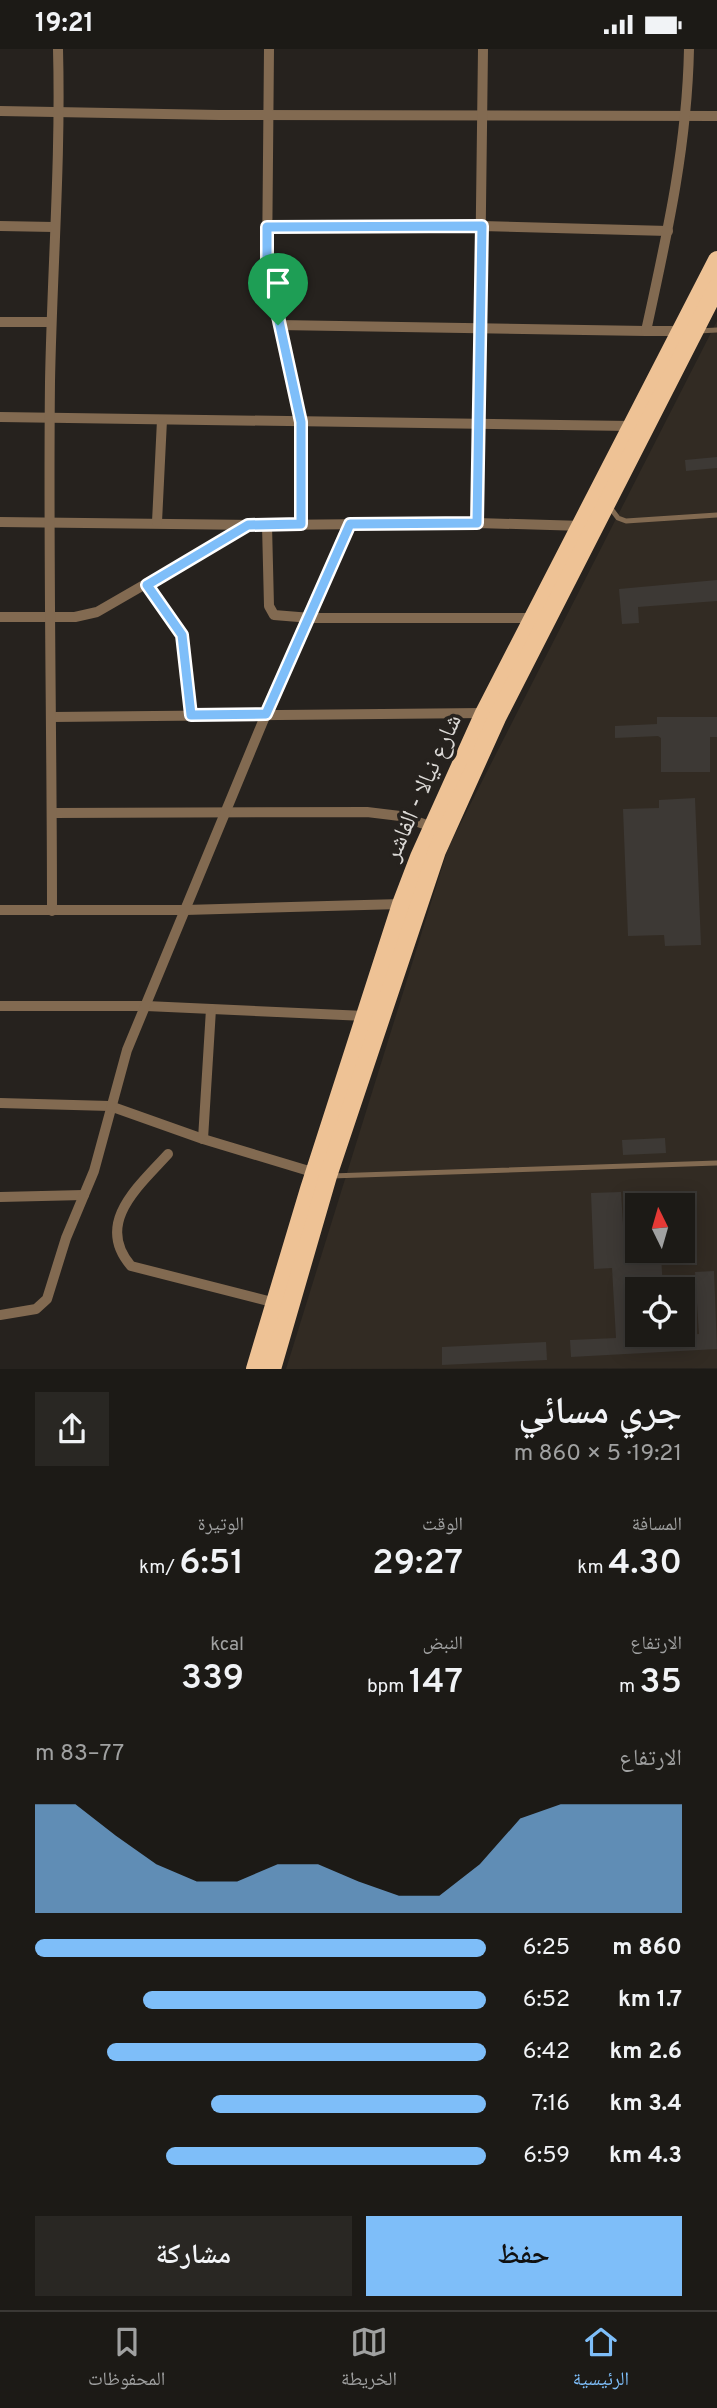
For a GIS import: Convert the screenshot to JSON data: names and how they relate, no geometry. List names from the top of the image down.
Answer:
{
  "streets": {
    "highway": ["شارع نيالا - الفاشر"]
  },
  "north": "top",
  "page": {
    "status": "19:21",
    "heading": ["جري مسائي", "19:21 · 5 × 860 m"],
    "stats": [
      ["المسافة", "4.30 km"],
      ["الوقت", "29:27"],
      ["الوتيرة", "6:51 /km"],
      ["الارتفاع", "35 m"],
      ["النبض", "147 bpm"],
      ["kcal", "339"]
    ],
    "chart": ["الارتفاع", "77–83 m"],
    "list": [
      {
        "name": "860 m",
        "note": "6:25"
      },
      {
        "name": "1.7 km",
        "note": "6:52"
      },
      {
        "name": "2.6 km",
        "note": "6:42"
      },
      {
        "name": "3.4 km",
        "note": "7:16"
      },
      {
        "name": "4.3 km",
        "note": "6:59"
      }
    ],
    "buttons": ["حفظ", "مشاركة"],
    "tabs": ["الرئيسية", "الخريطة", "المحفوظات"]
  }
}
